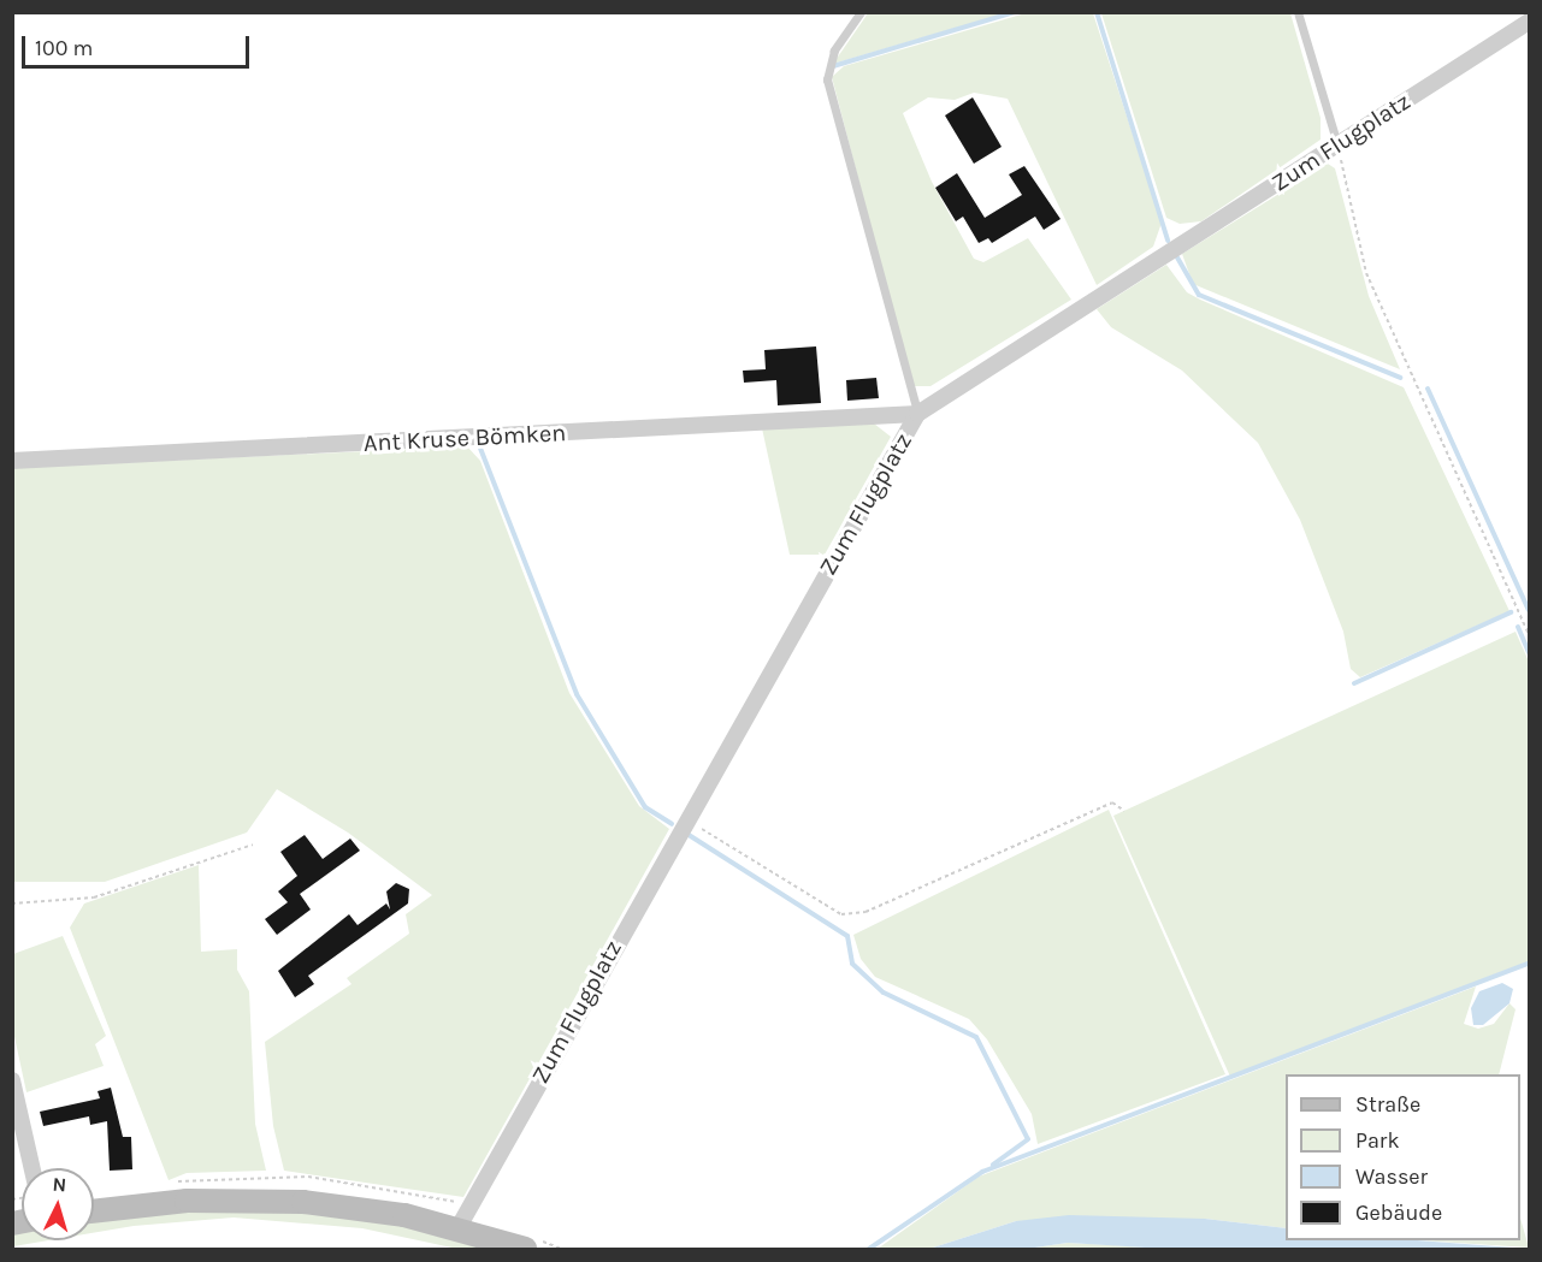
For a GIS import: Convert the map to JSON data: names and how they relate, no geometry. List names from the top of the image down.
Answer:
{
  "streets": {
    "street": ["Zum Flugplatz", "Ant Kruse Bömken"]
  },
  "crossings": [
    ["Zum Flugplatz", "Ant Kruse Bömken"]
  ],
  "legend": [
    "Straße",
    "Park",
    "Wasser",
    "Gebäude"
  ],
  "scale_bar": "100 m",
  "north": "top"
}
